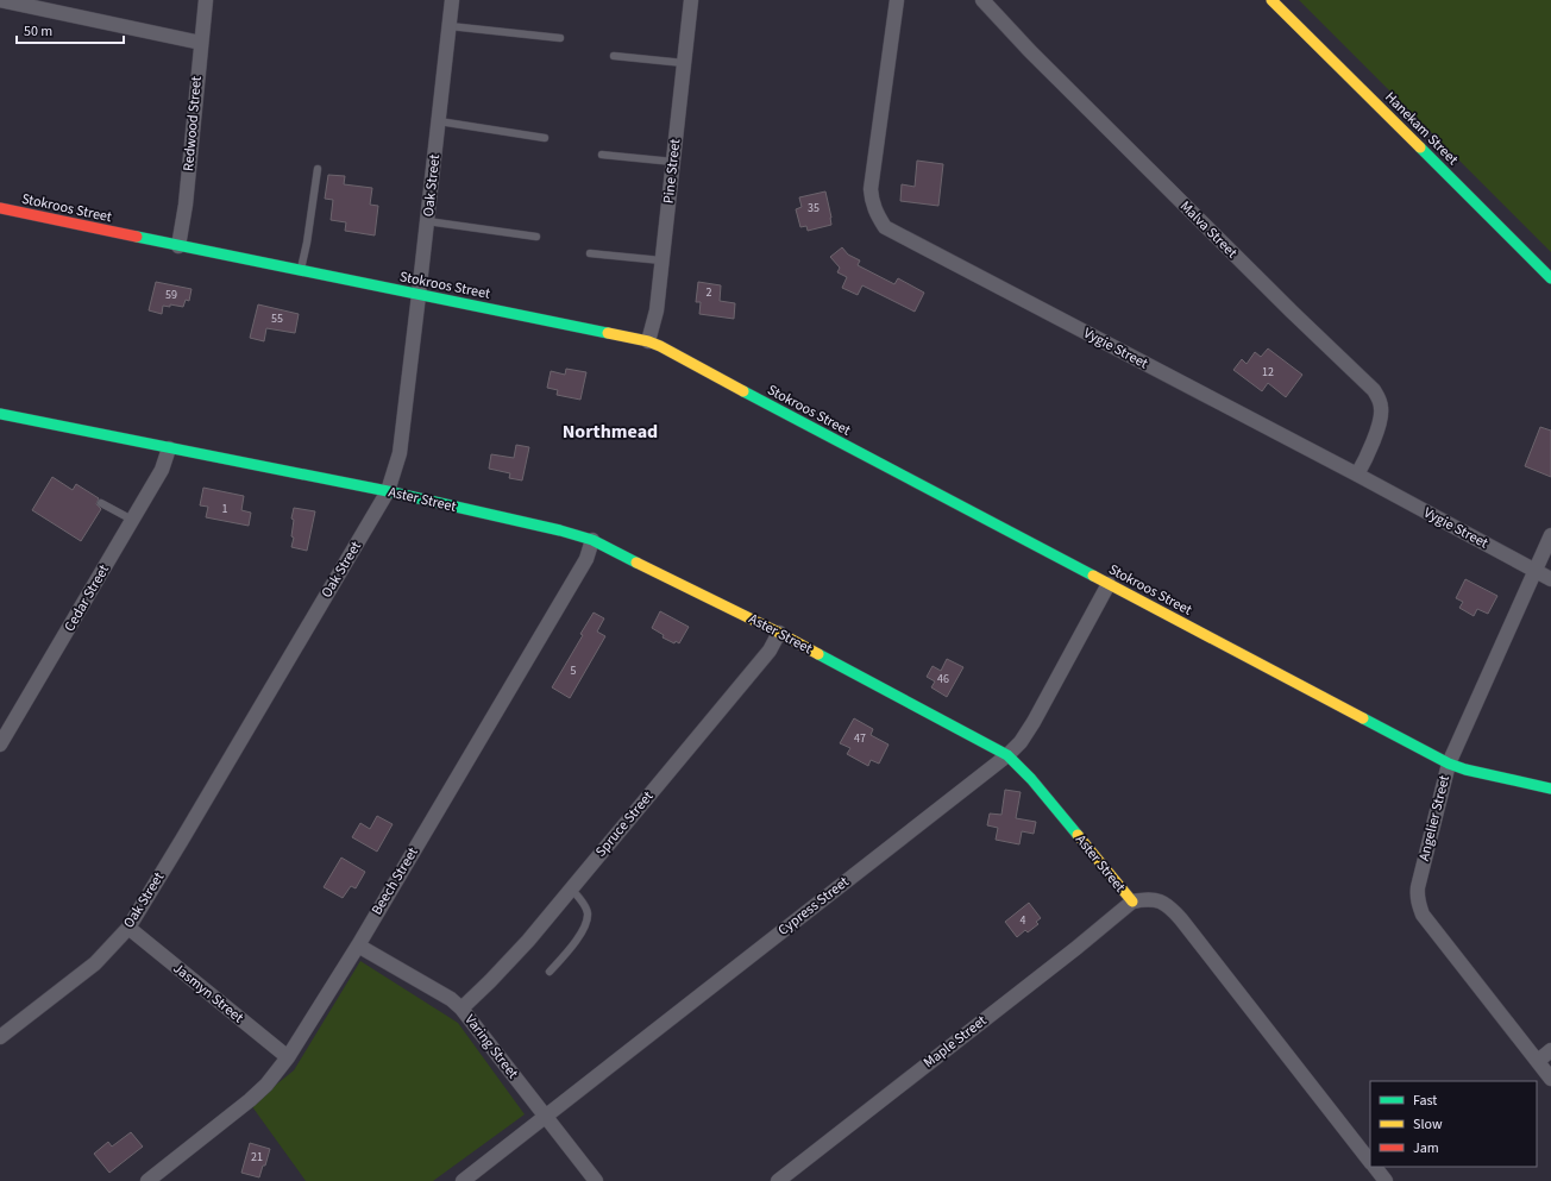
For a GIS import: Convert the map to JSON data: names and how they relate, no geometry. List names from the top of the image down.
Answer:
{
  "streets": {
    "street": [
      "Redwood Street",
      "Hanekam Street",
      "Pine Street",
      "Oak Street",
      "Stokroos Street",
      "Malva Street",
      "Vygie Street",
      "Aster Street",
      "Cedar Street",
      "Angelier Street",
      "Spruce Street",
      "Beech Street",
      "Cypress Street",
      "Jasmyn Street",
      "Maple Street",
      "Varing Street"
    ]
  },
  "crossings": [
    ["Redwood Street", "Stokroos Street"],
    ["Pine Street", "Stokroos Street"],
    ["Oak Street", "Stokroos Street"],
    ["Oak Street", "Aster Street"],
    ["Oak Street", "Jasmyn Street"],
    ["Stokroos Street", "Angelier Street"],
    ["Stokroos Street", "Cypress Street"],
    ["Malva Street", "Vygie Street"],
    ["Vygie Street", "Angelier Street"],
    ["Aster Street", "Cedar Street"],
    ["Aster Street", "Spruce Street"],
    ["Aster Street", "Beech Street"],
    ["Aster Street", "Cypress Street"],
    ["Aster Street", "Maple Street"],
    ["Spruce Street", "Varing Street"],
    ["Beech Street", "Jasmyn Street"],
    ["Beech Street", "Varing Street"],
    ["Cypress Street", "Varing Street"]
  ],
  "districts": ["Northmead"],
  "house_numbers": [
    "35",
    "2",
    "59",
    "55",
    "12",
    "1",
    "5",
    "46",
    "47",
    "4",
    "21"
  ],
  "legend": ["Fast", "Slow", "Jam"],
  "scale_bar": "50 m"
}
